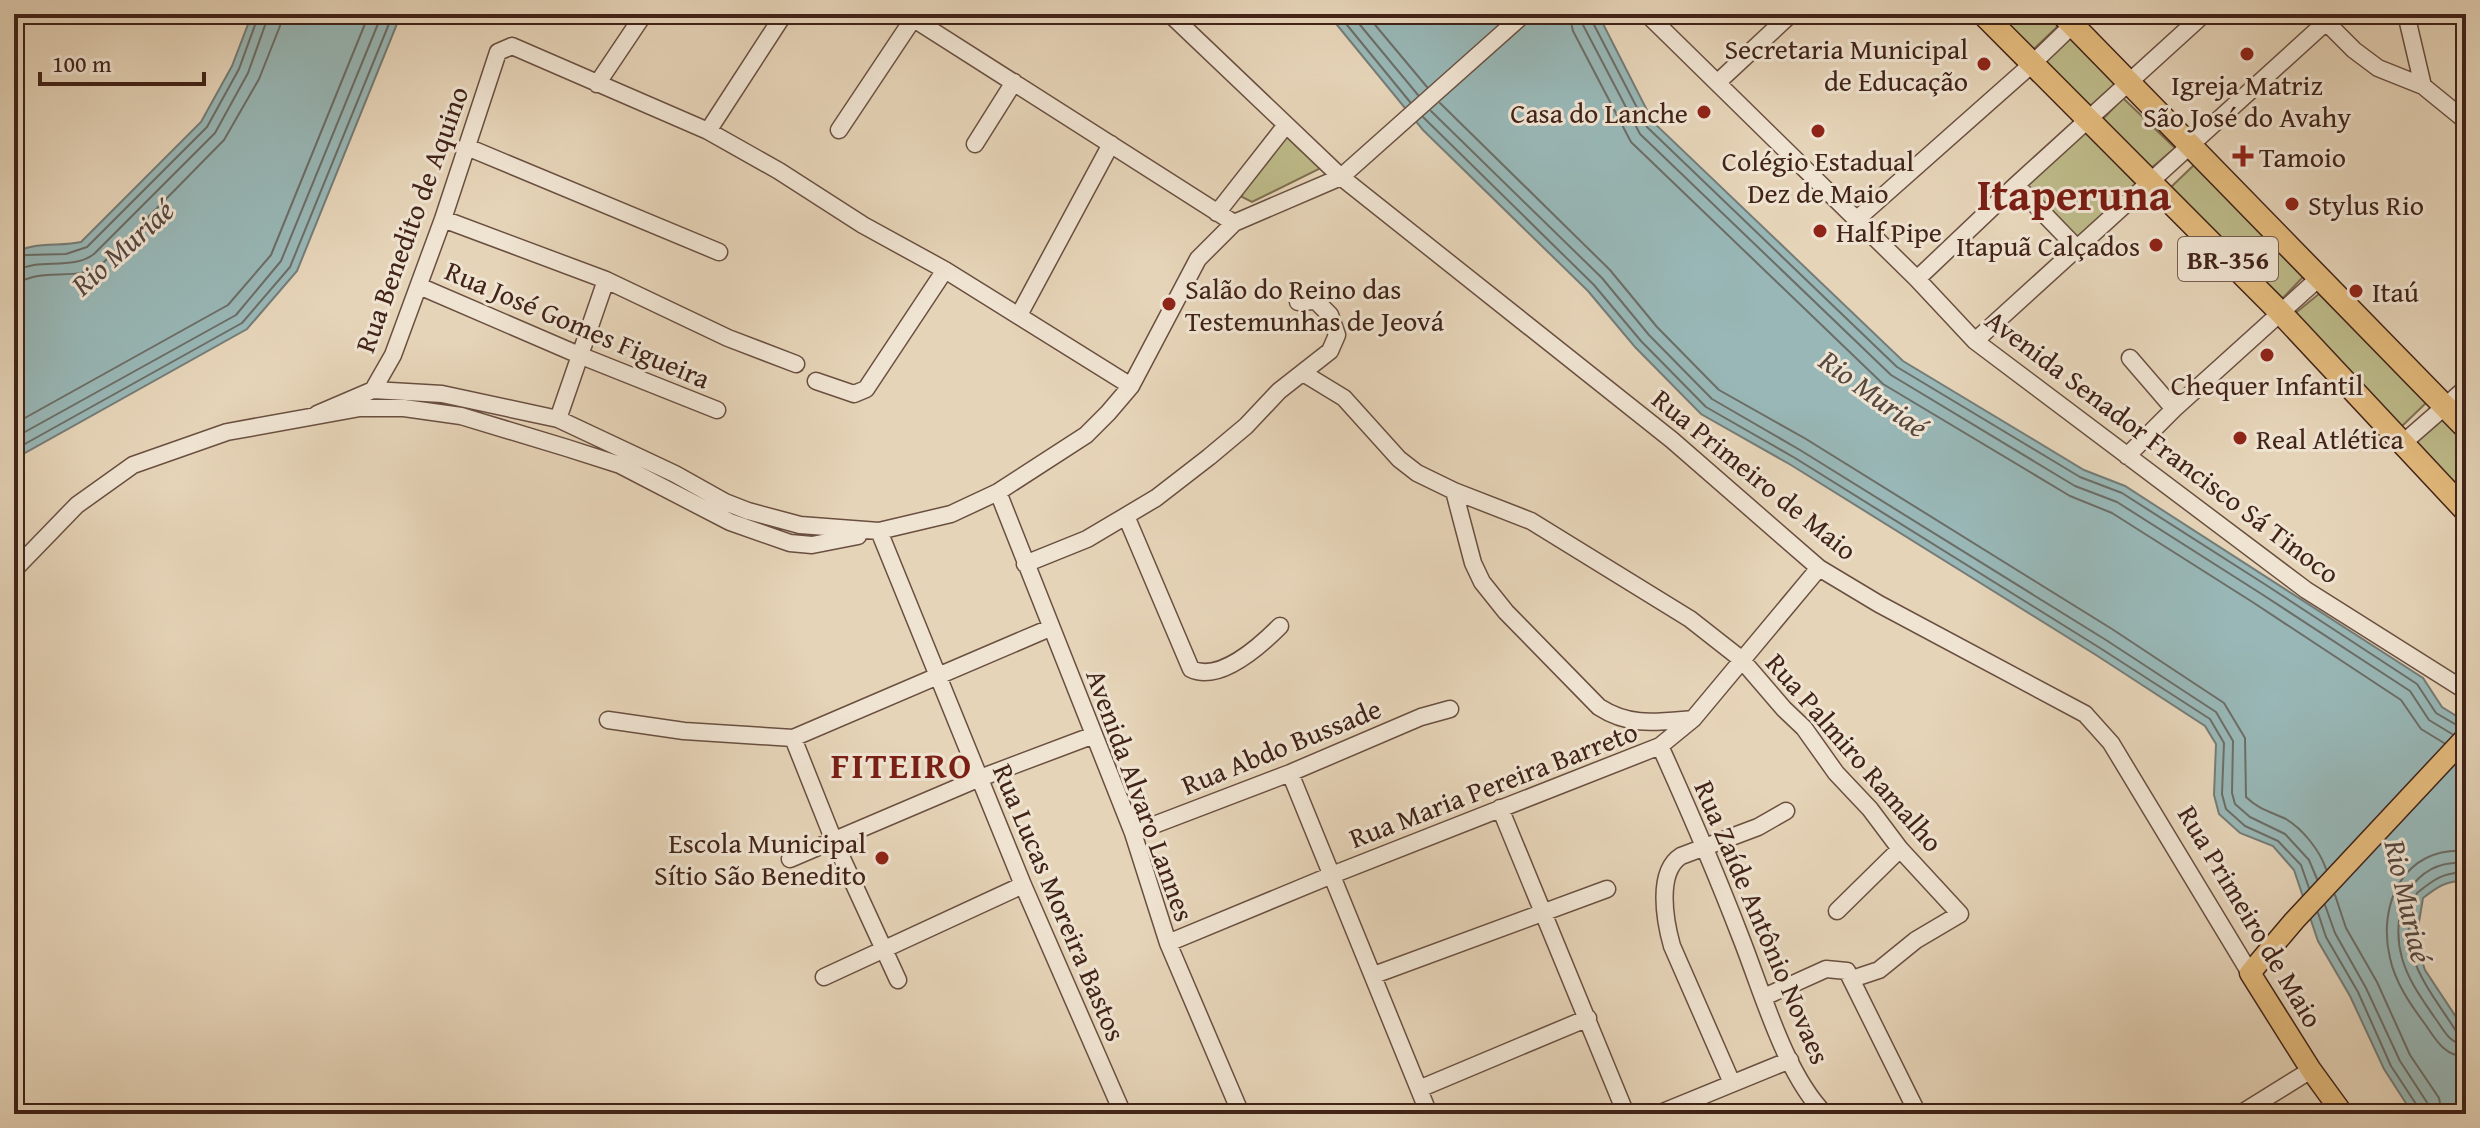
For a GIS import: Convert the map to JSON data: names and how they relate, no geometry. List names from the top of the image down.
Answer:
{
  "streets": {
    "highway": ["BR-356"],
    "main road": ["Rua Primeiro de Maio"],
    "street": [
      "Rua Benedito de Aquino",
      "Rua José Gomes Figueira",
      "Avenida Senador Francisco Sá Tinoco",
      "Rua Abdo Bussade",
      "Rua Palmiro Ramalho",
      "Rua Maria Pereira Barreto",
      "Avenida Alvaro Lannes",
      "Rua Lucas Moreira Bastos",
      "Rua Zaíde Antônio Novaes"
    ]
  },
  "crossings": [
    ["Rua Benedito de Aquino", "Rua José Gomes Figueira"],
    ["Rua Primeiro de Maio", "Rua Maria Pereira Barreto"],
    ["Rua Abdo Bussade", "Avenida Alvaro Lannes"],
    ["Rua Palmiro Ramalho", "Rua Maria Pereira Barreto"],
    ["Rua Maria Pereira Barreto", "Avenida Alvaro Lannes"],
    ["Rua Maria Pereira Barreto", "Rua Zaíde Antônio Novaes"]
  ],
  "districts": ["Itaperuna", "FITEIRO"],
  "water": ["Rio Muriaé"],
  "places": {
    "other": [
      "Igreja Matriz São José do Avahy",
      "Secretaria Municipal de Educação",
      "Casa do Lanche",
      "Colégio Estadual Dez de Maio",
      "Stylus Rio",
      "Half Pipe",
      "Itapuã Calçados",
      "Itaú",
      "Salão do Reino das Testemunhas de Jeová",
      "Chequer Infantil",
      "Real Atlética",
      "Escola Municipal Sítio São Benedito"
    ],
    "health": ["Tamoio"]
  },
  "scale_bar": "100 m"
}
